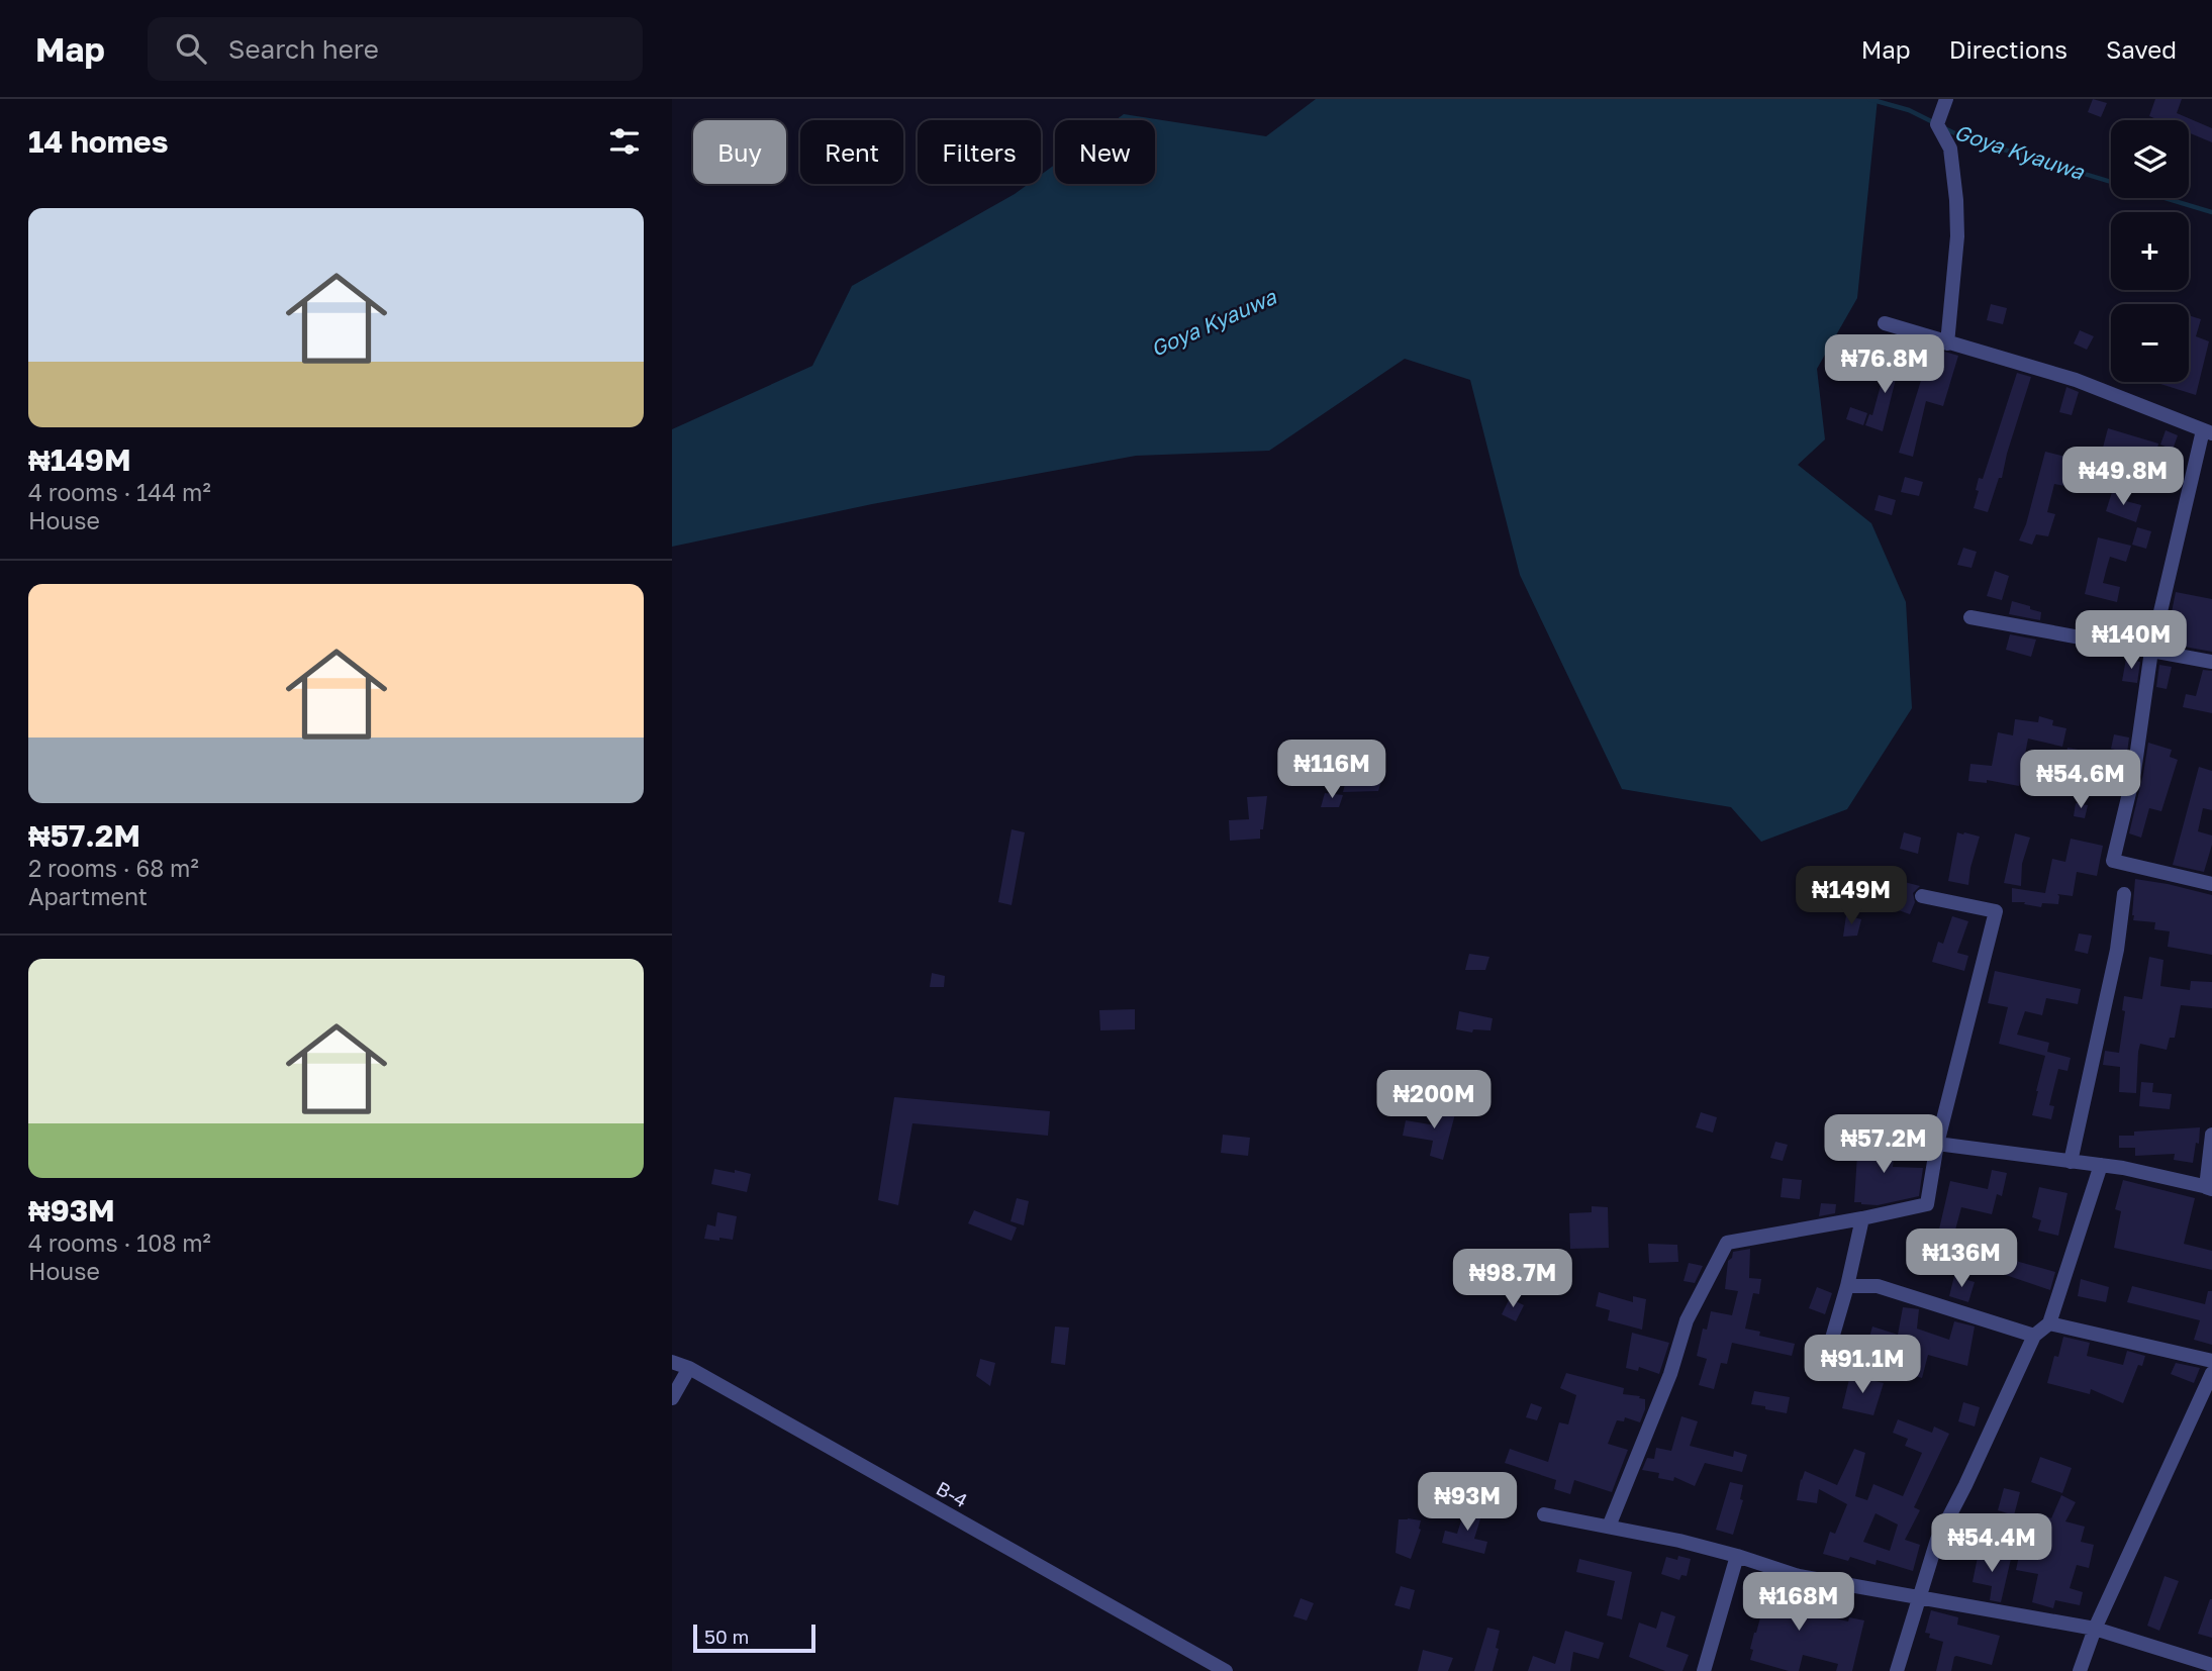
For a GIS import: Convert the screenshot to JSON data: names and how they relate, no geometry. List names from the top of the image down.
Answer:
{
  "streets": {
    "street": ["B-4"]
  },
  "water": ["Goya Kyauwa"],
  "scale_bar": "50 m",
  "page": {
    "header": "Map",
    "search": "Search here",
    "nav": ["Map", "Directions", "Saved"],
    "heading": "14 homes",
    "map_buttons": ["+", "−"],
    "chip": [
      "Buy",
      "Rent",
      "Filters",
      "New"
    ],
    "list": [
      {
        "name": "₦149M",
        "note": "4 rooms · 144 m² · House"
      },
      {
        "name": "₦57.2M",
        "note": "2 rooms · 68 m² · Apartment"
      },
      {
        "name": "₦93M",
        "note": "4 rooms · 108 m² · House"
      }
    ],
    "price": [
      "₦76.8M",
      "₦49.8M",
      "₦140M",
      "₦116M",
      "₦54.6M",
      "₦149M",
      "₦200M",
      "₦57.2M",
      "₦136M",
      "₦98.7M",
      "₦91.1M",
      "₦93M",
      "₦54.4M",
      "₦168M"
    ],
    "scale": "50 m"
  }
}
